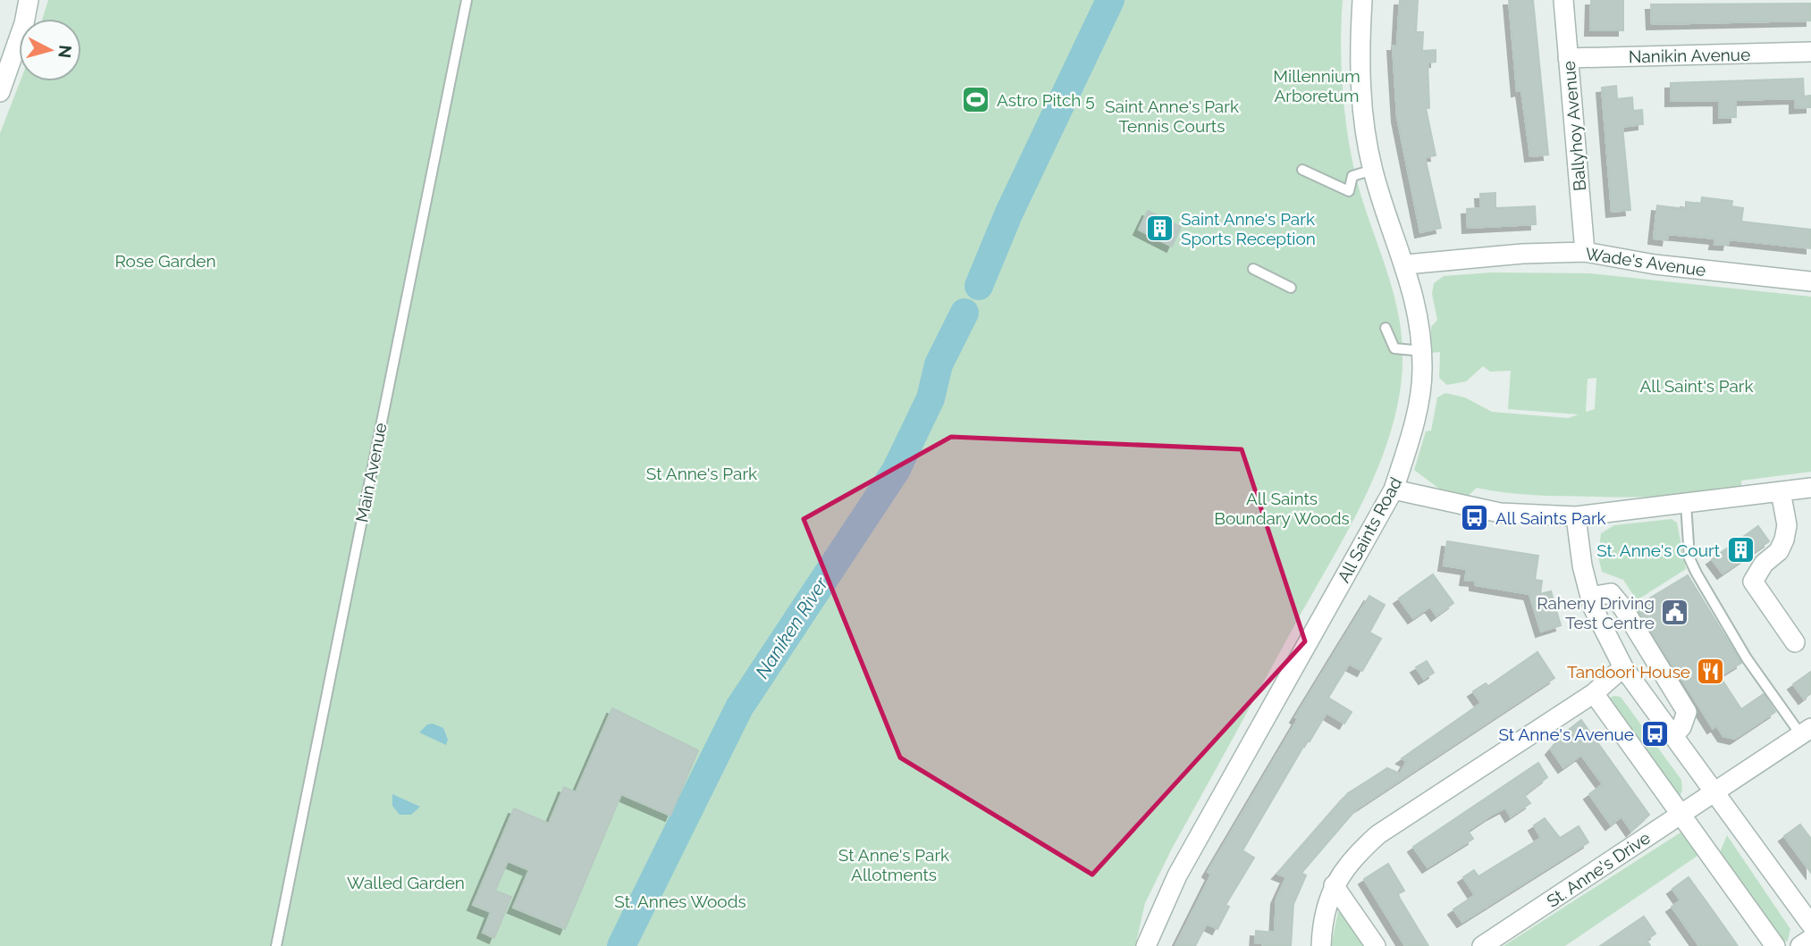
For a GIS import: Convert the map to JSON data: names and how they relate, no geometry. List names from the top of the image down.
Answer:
{
  "streets": {
    "street": [
      "Nanikin Avenue",
      "Ballyhoy Avenue",
      "Wade's Avenue",
      "All Saints Road",
      "St. Anne's Drive"
    ],
    "lane": ["Main Avenue"]
  },
  "crossings": [
    ["Nanikin Avenue", "Ballyhoy Avenue"],
    ["Ballyhoy Avenue", "Wade's Avenue"],
    ["Wade's Avenue", "All Saints Road"]
  ],
  "water": ["Naniken River"],
  "parks": [
    "Millennium Arboretum",
    "Saint Anne's Park Tennis Courts",
    "Rose Garden",
    "All Saint's Park",
    "St Anne's Park",
    "All Saints Boundary Woods",
    "St Anne's Park Allotments",
    "Walled Garden",
    "St. Annes Woods"
  ],
  "places": {
    "sports": ["Astro Pitch 5"],
    "building": ["Saint Anne's Park Sports Reception", "St. Anne's Court"],
    "bus stop": ["All Saints Park", "St Anne's Avenue"],
    "public building": ["Raheny Driving Test Centre"],
    "restaurant": ["Tandoori House"]
  },
  "north": "right"
}
